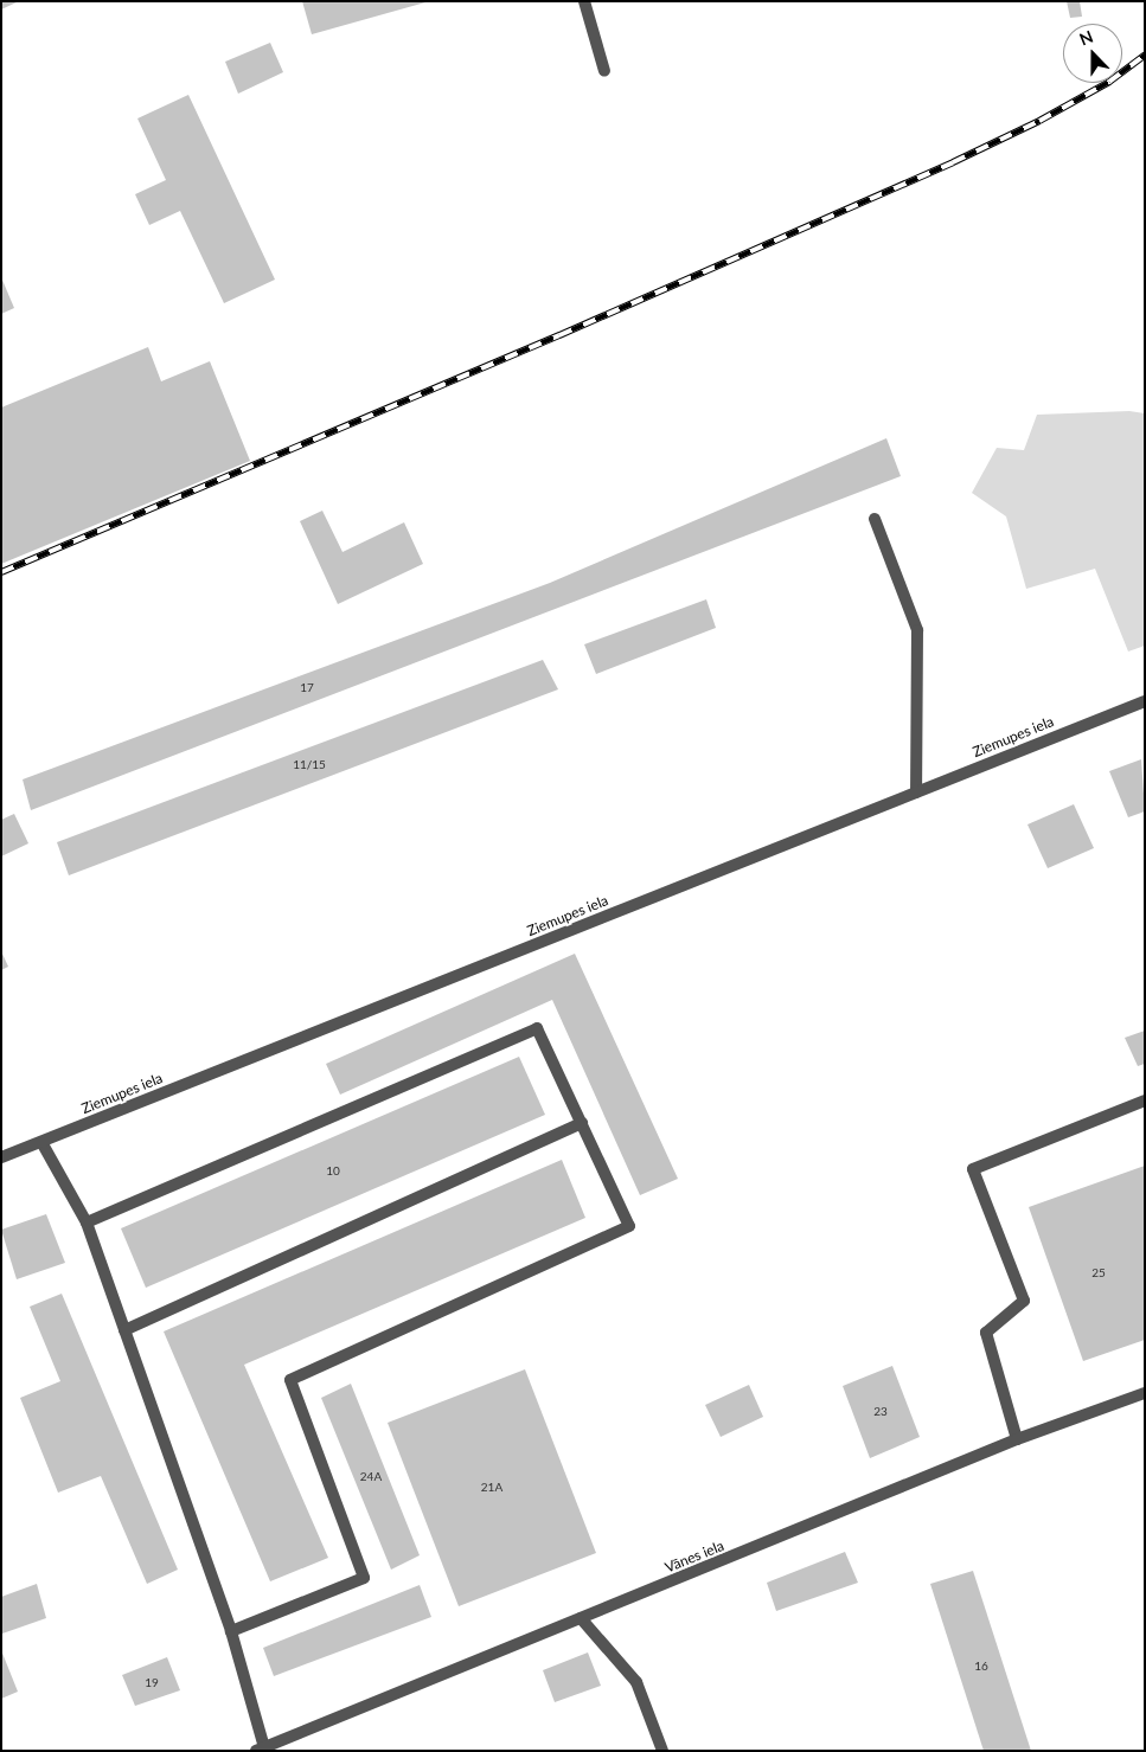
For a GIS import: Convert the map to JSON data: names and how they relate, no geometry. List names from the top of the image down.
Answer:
{
  "streets": {
    "street": ["Ziemupes iela", "Vānes iela"]
  },
  "house_numbers": [
    "17",
    "11/15",
    "10",
    "25",
    "23",
    "24A",
    "21A",
    "16",
    "19"
  ],
  "north": "top"
}
